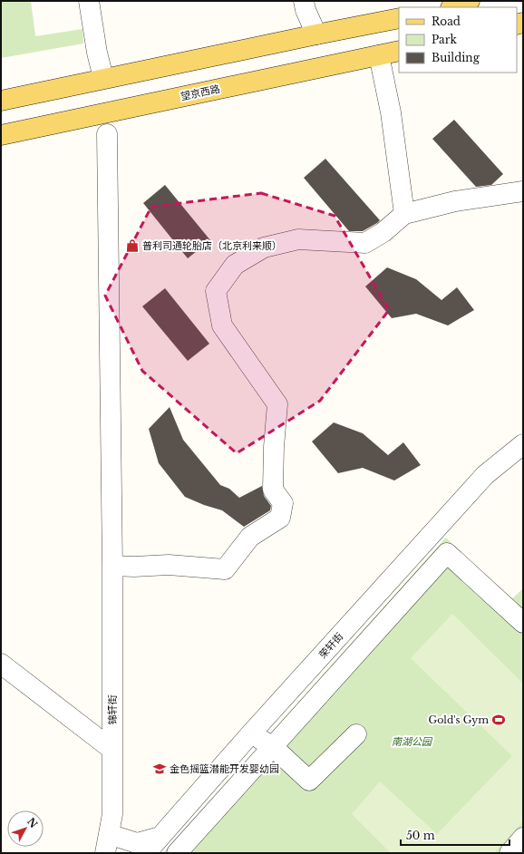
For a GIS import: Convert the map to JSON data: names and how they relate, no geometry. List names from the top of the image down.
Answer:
{
  "streets": {
    "main road": ["望京西路"],
    "street": ["荣轩街", "锦轩街"]
  },
  "parks": ["南湖公园"],
  "places": {
    "shop": ["普利司通轮胎店（北京利来顺）"],
    "sports": ["Gold's Gym"],
    "school or university": ["金色摇篮潜能开发婴幼园"]
  },
  "legend": ["Road", "Park", "Building"],
  "scale_bar": "50 m",
  "north": "top right"
}
